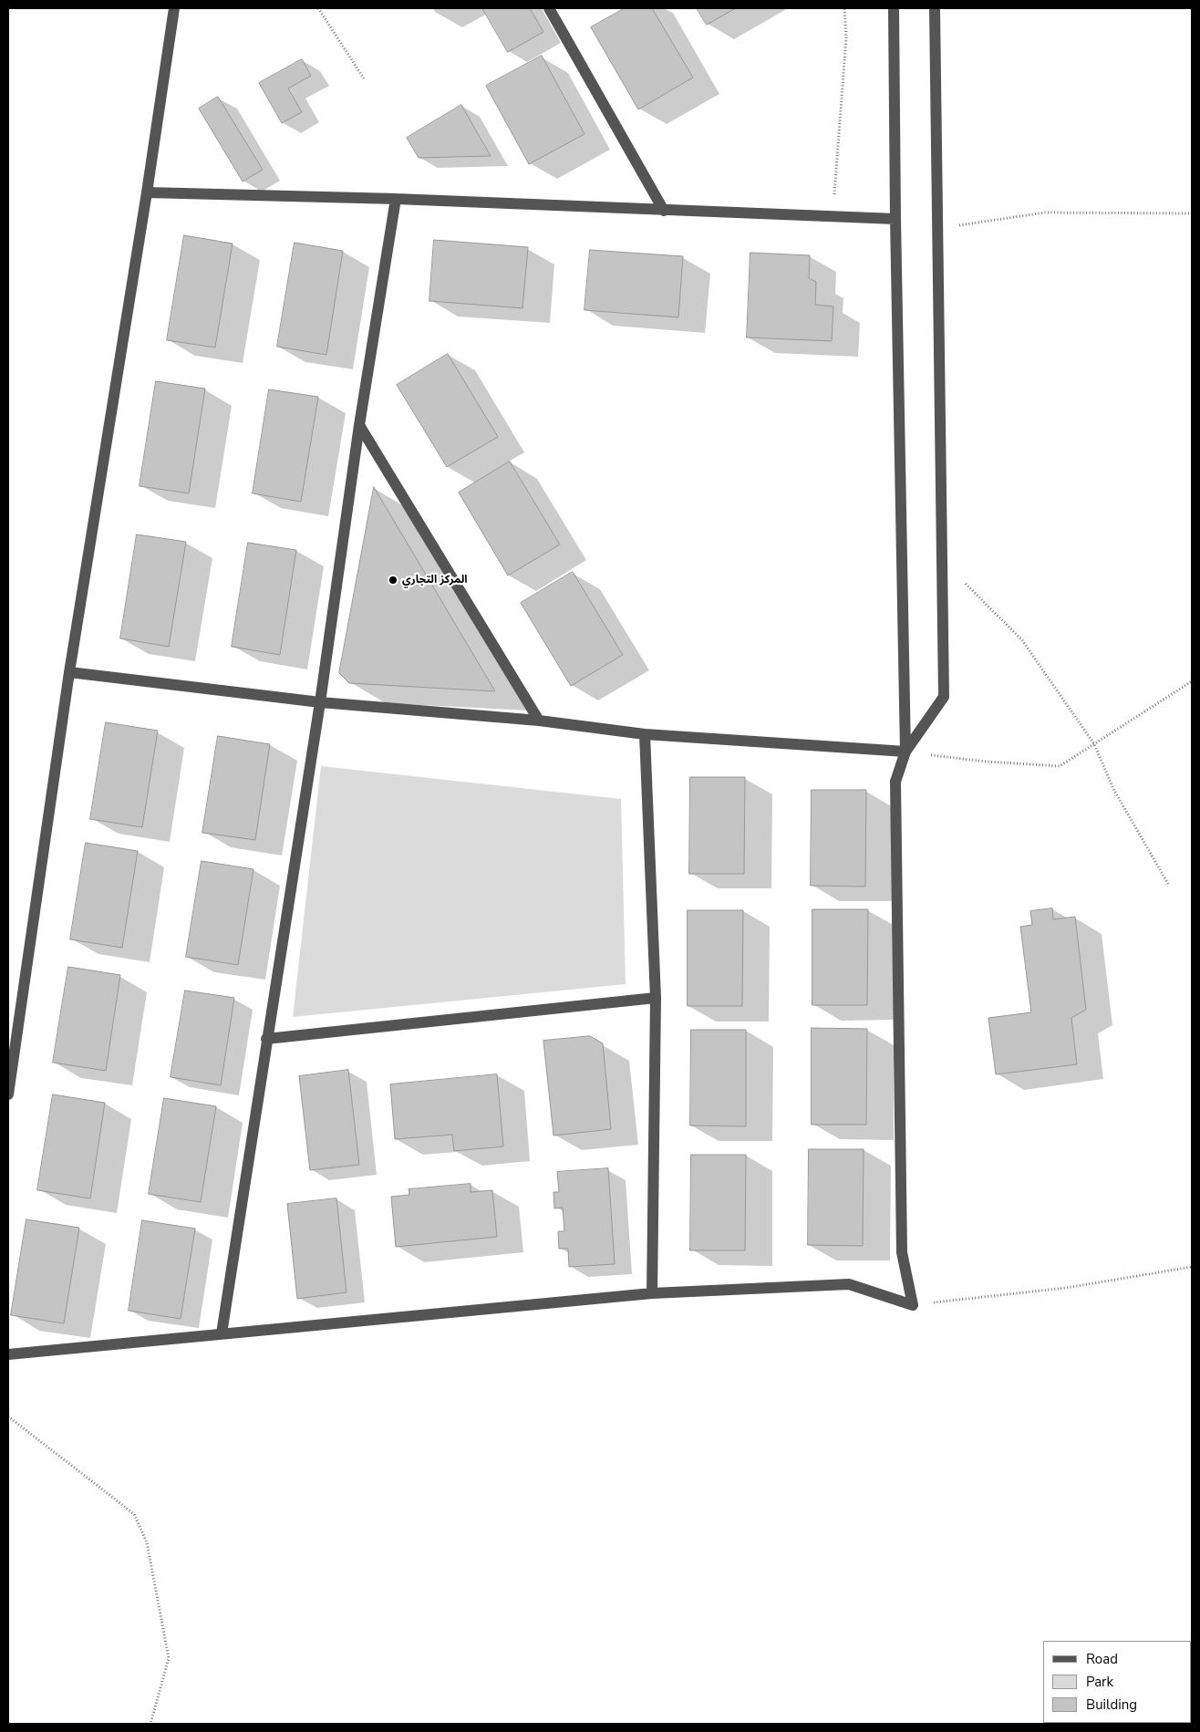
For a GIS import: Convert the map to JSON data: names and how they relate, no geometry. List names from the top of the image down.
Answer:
{
  "places": ["المركز التجاري"],
  "legend": ["Road", "Park", "Building"]
}
